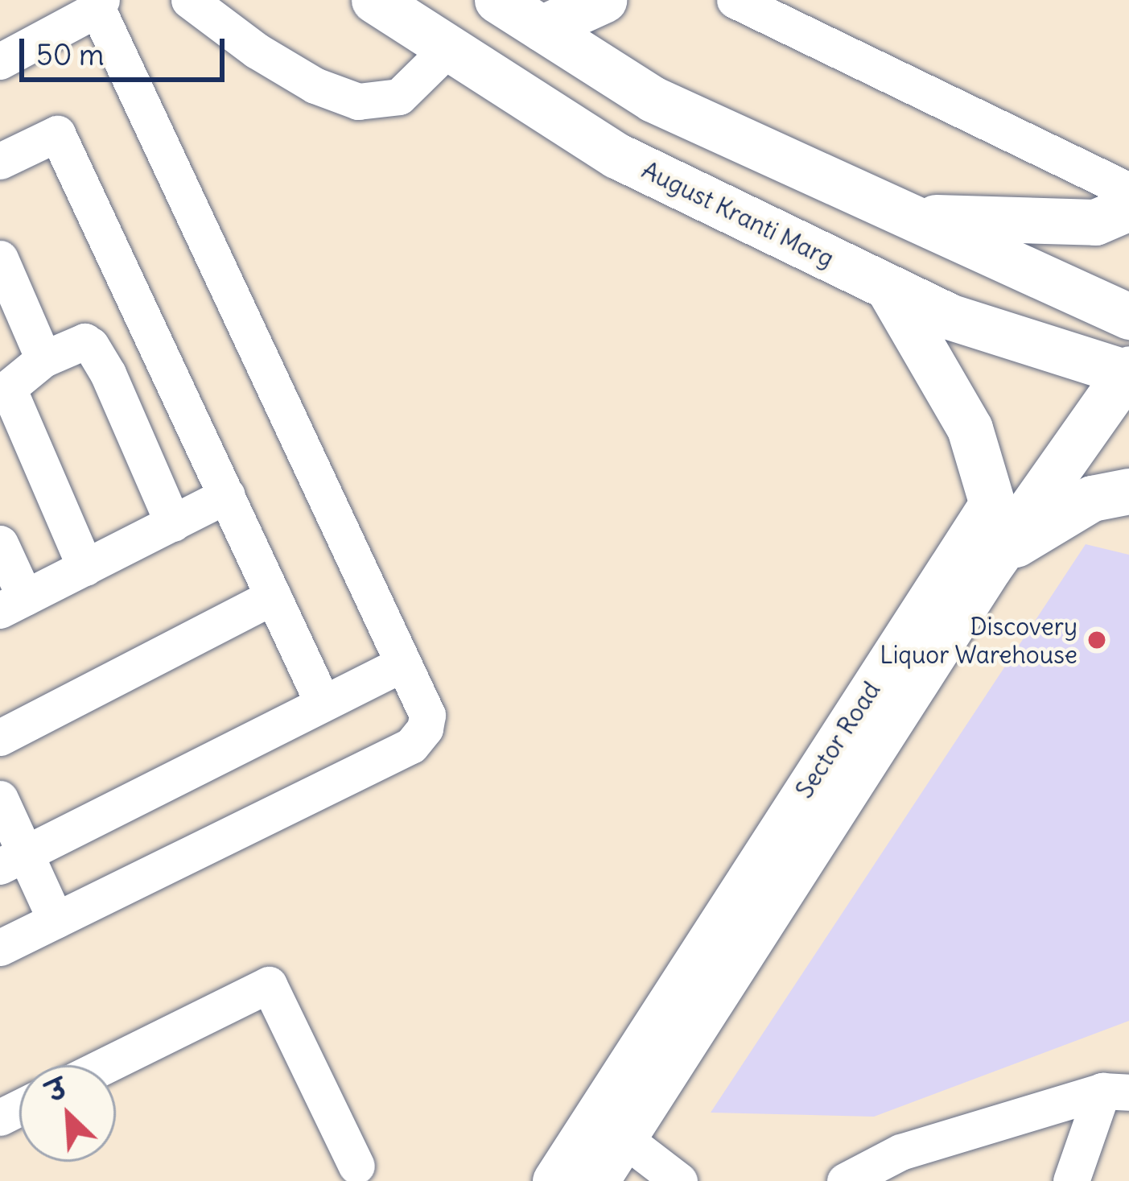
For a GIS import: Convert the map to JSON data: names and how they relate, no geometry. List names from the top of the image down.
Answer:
{
  "streets": {
    "main road": ["August Kranti Marg", "Sector Road"]
  },
  "crossings": [
    ["August Kranti Marg", "Sector Road"]
  ],
  "places": ["Discovery Liquor Warehouse"],
  "scale_bar": "50 m",
  "north": "top left"
}
